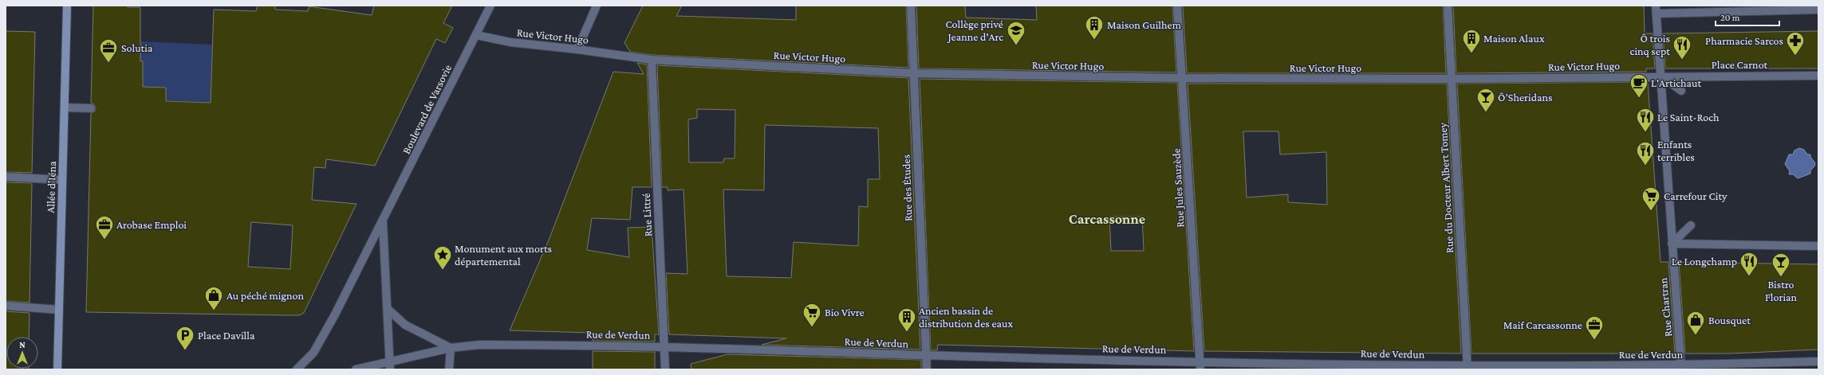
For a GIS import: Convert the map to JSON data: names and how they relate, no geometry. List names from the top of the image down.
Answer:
{
  "streets": {
    "main road": ["Allée d'Iéna"],
    "street": [
      "Rue Victor Hugo",
      "Place Carnot",
      "Boulevard de Varsovie",
      "Rue des Études",
      "Rue Jules Sauzède",
      "Rue du Docteur Albert Tomey",
      "Rue Littré",
      "Rue Chartran",
      "Rue de Verdun"
    ]
  },
  "crossings": [
    ["Rue Victor Hugo", "Place Carnot"],
    ["Rue Victor Hugo", "Boulevard de Varsovie"],
    ["Rue Victor Hugo", "Rue des Études"],
    ["Rue Victor Hugo", "Rue Jules Sauzède"],
    ["Rue Victor Hugo", "Rue du Docteur Albert Tomey"],
    ["Rue Victor Hugo", "Rue Littré"],
    ["Boulevard de Varsovie", "Rue de Verdun"],
    ["Rue des Études", "Rue de Verdun"],
    ["Rue Jules Sauzède", "Rue de Verdun"],
    ["Rue du Docteur Albert Tomey", "Rue de Verdun"],
    ["Rue Littré", "Rue de Verdun"],
    ["Rue Chartran", "Rue de Verdun"]
  ],
  "districts": ["Carcassonne"],
  "places": {
    "building": ["Maison Guilhem", "Maison Alaux", "Ancien bassin de distribution des eaux"],
    "school or university": ["Collège privé Jeanne d'Arc"],
    "pharmacy": ["Pharmacie Sarcos"],
    "restaurant": [
      "Ô trois cinq sept",
      "Le Saint-Roch",
      "Enfants terribles",
      "Le Longchamp"
    ],
    "office": ["Solutia", "Arobase Emploi", "Maif Carcassonne"],
    "cafe": ["L'Artichaut"],
    "bar": ["Ô’Sheridans", "Bistro Florian"],
    "supermarket": ["Carrefour City", "Bio Vivre"],
    "place": ["Monument aux morts départemental"],
    "shop": ["Au péché mignon", "Bousquet"],
    "parking": ["Place Davilla"]
  },
  "scale_bar": "20 m",
  "north": "top"
}
